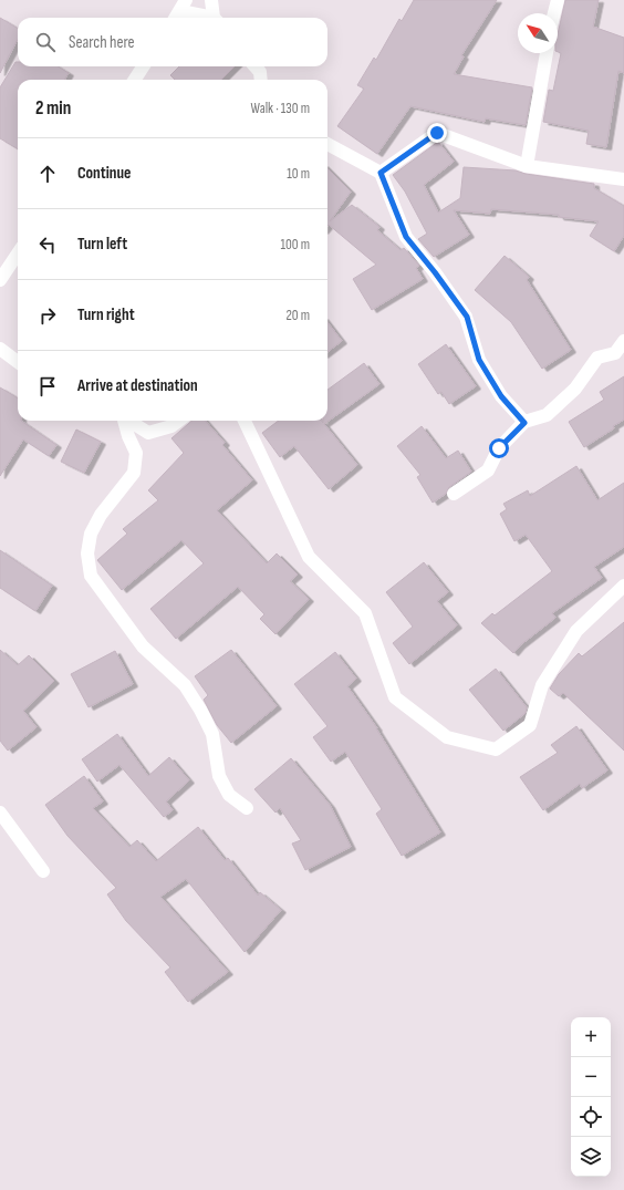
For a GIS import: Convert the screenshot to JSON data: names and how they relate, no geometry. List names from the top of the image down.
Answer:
{
  "north": "top left",
  "page": {
    "search": "Search here",
    "heading": ["2 min", "Walk · 130 m"],
    "list": [
      ["Continue", "10 m"],
      ["Turn left", "100 m"],
      ["Turn right", "20 m"],
      "Arrive at destination"
    ],
    "map_buttons": ["+", "−"]
  }
}
